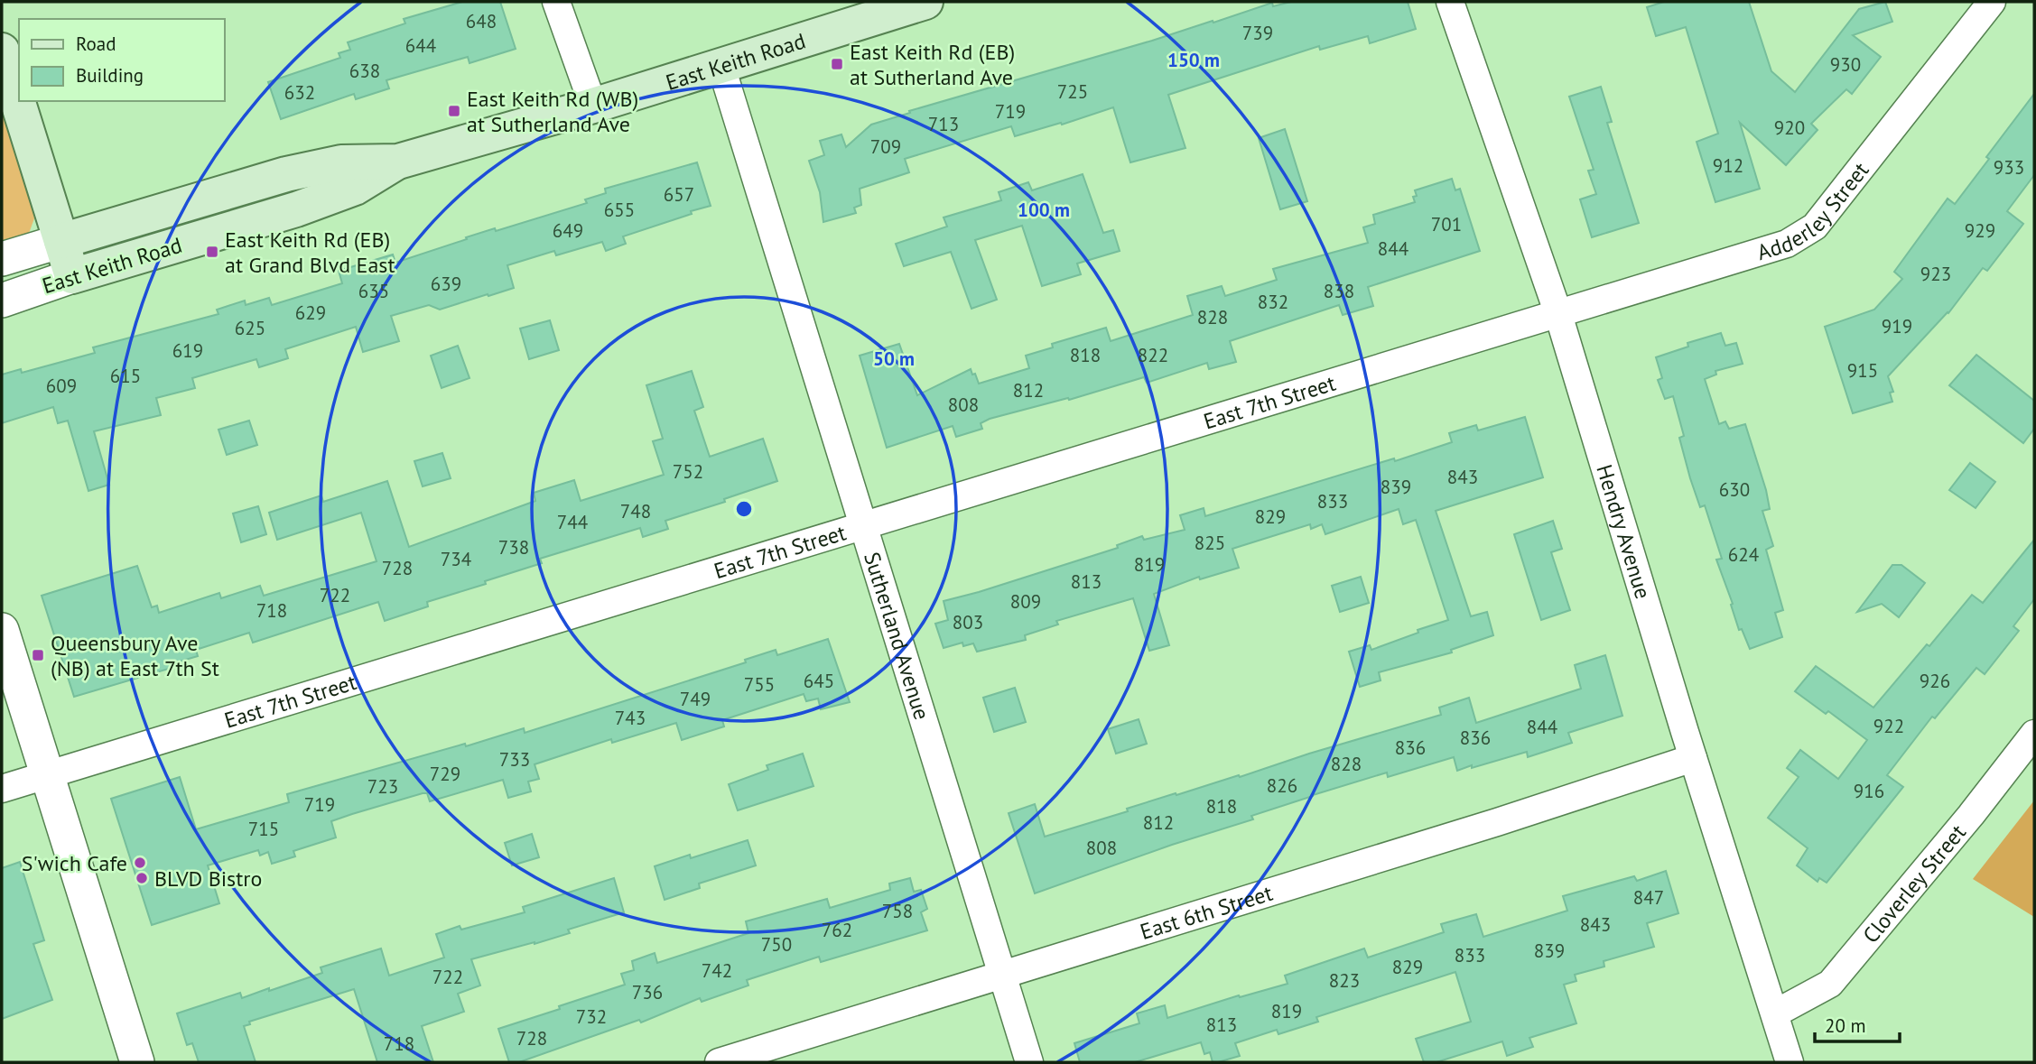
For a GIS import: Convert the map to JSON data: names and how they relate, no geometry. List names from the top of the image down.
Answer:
{
  "streets": {
    "main road": ["East Keith Road"],
    "street": [
      "Adderley Street",
      "East 7th Street",
      "Hendry Avenue",
      "Sutherland Avenue",
      "Cloverley Street",
      "East 6th Street"
    ]
  },
  "crossings": [
    ["East Keith Road", "Sutherland Avenue"],
    ["Adderley Street", "East 7th Street"],
    ["Adderley Street", "Hendry Avenue"],
    ["East 7th Street", "Hendry Avenue"],
    ["East 7th Street", "Sutherland Avenue"],
    ["Hendry Avenue", "Cloverley Street"],
    ["Hendry Avenue", "East 6th Street"],
    ["Sutherland Avenue", "East 6th Street"]
  ],
  "places": {
    "transit": [
      "East Keith Rd (EB) at Sutherland Ave",
      "East Keith Rd (WB) at Sutherland Ave",
      "East Keith Rd (EB) at Grand Blvd East",
      "Queensbury Ave (NB) at East 7th St"
    ],
    "other": ["S'wich Cafe", "BLVD Bistro"]
  },
  "house_numbers": [
    "648",
    "739",
    "644",
    "930",
    "638",
    "725",
    "632",
    "719",
    "713",
    "920",
    "709",
    "912",
    "933",
    "657",
    "655",
    "701",
    "649",
    "929",
    "844",
    "923",
    "639",
    "635",
    "838",
    "832",
    "629",
    "828",
    "919",
    "625",
    "619",
    "818",
    "822",
    "915",
    "615",
    "609",
    "812",
    "808",
    "752",
    "843",
    "839",
    "630",
    "833",
    "748",
    "829",
    "744",
    "825",
    "738",
    "624",
    "734",
    "819",
    "728",
    "813",
    "722",
    "809",
    "718",
    "803",
    "645",
    "926",
    "755",
    "749",
    "743",
    "922",
    "844",
    "836",
    "836",
    "733",
    "828",
    "729",
    "826",
    "723",
    "916",
    "719",
    "818",
    "812",
    "715",
    "808",
    "847",
    "758",
    "843",
    "762",
    "750",
    "839",
    "833",
    "829",
    "742",
    "722",
    "823",
    "736",
    "819",
    "732",
    "813",
    "728",
    "718"
  ],
  "legend": ["Road", "Building"],
  "scale_bar": "20 m",
  "rings": ["150 m", "100 m", "50 m"]
}
